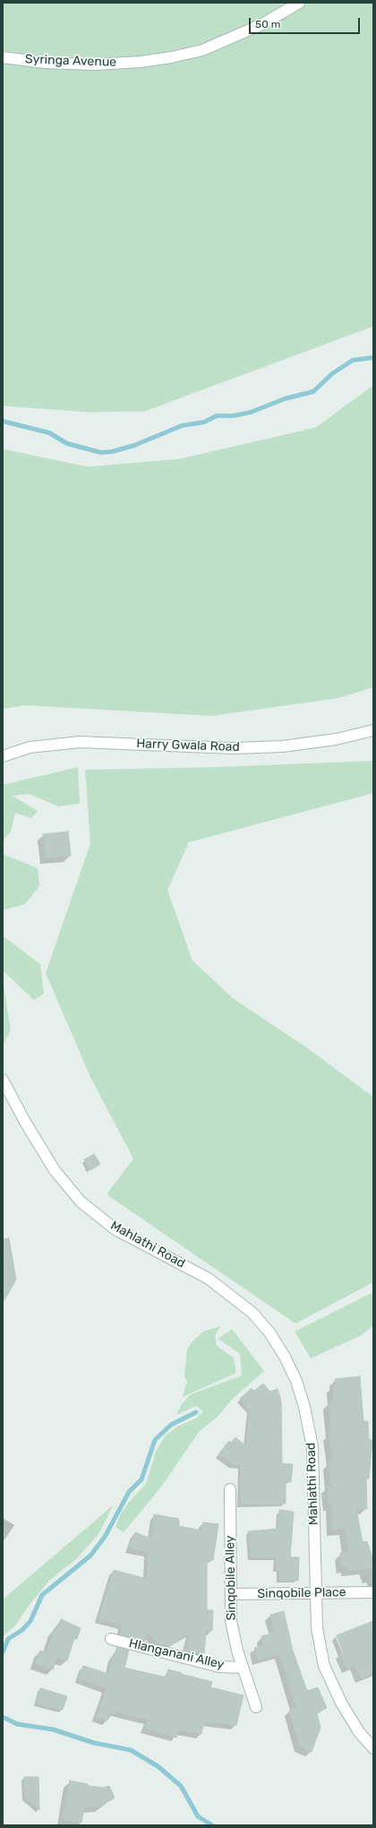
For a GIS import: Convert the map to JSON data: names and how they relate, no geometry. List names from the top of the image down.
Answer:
{
  "streets": {
    "street": [
      "Syringa Avenue",
      "Harry Gwala Road",
      "Mahlathi Road",
      "Sinqobile Alley",
      "Sinqobile Place",
      "Hlanganani Alley"
    ]
  },
  "crossings": [
    ["Mahlathi Road", "Sinqobile Place"],
    ["Sinqobile Alley", "Sinqobile Place"],
    ["Sinqobile Alley", "Hlanganani Alley"]
  ],
  "scale_bar": "50 m"
}
